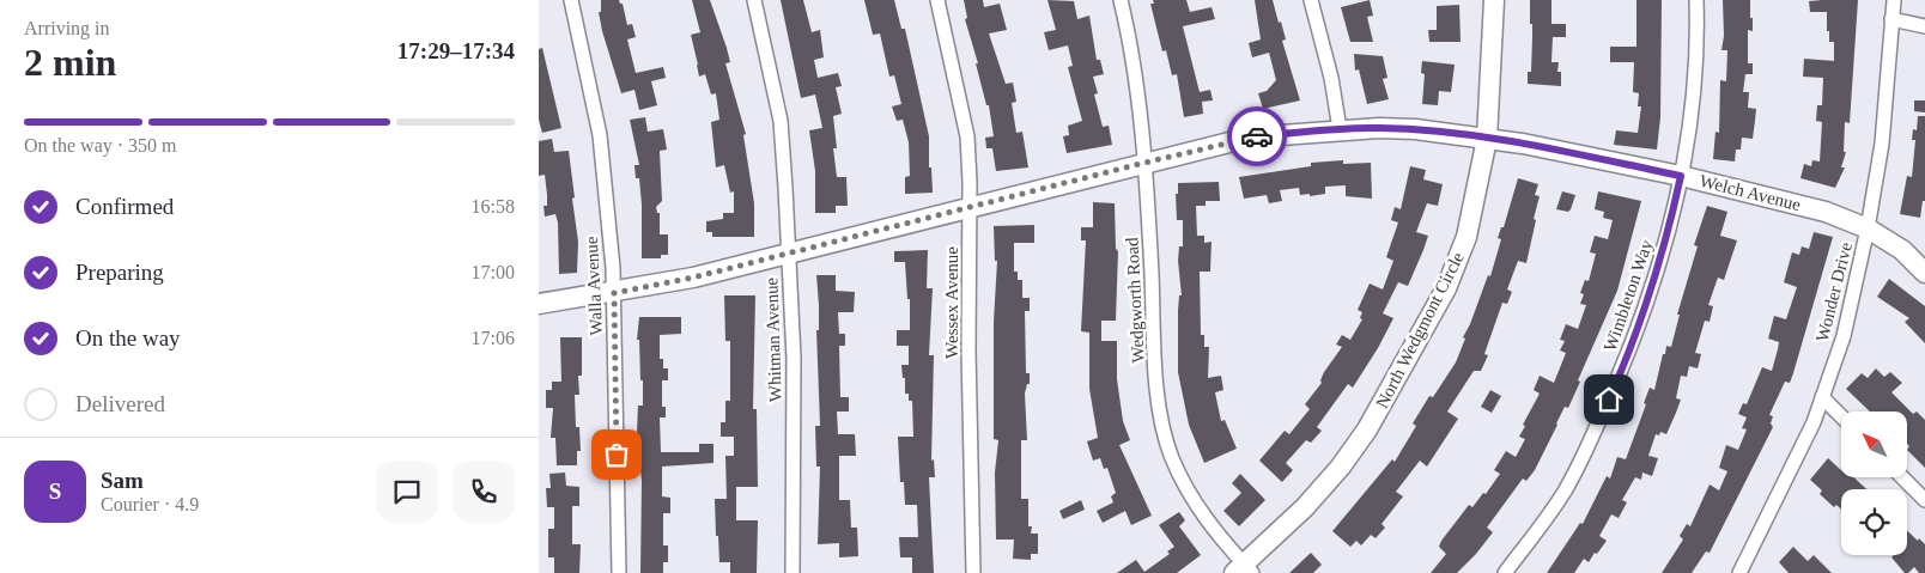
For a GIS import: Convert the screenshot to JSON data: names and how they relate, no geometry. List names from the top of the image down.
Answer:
{
  "streets": {
    "street": [
      "Welch Avenue",
      "Walla Avenue",
      "Wonder Drive",
      "Wimbleton Way",
      "Wedgworth Road",
      "Wessex Avenue",
      "North Wedgmont Circle",
      "Whitman Avenue"
    ]
  },
  "crossings": [
    ["Welch Avenue", "Walla Avenue"],
    ["Welch Avenue", "Wonder Drive"],
    ["Welch Avenue", "Wimbleton Way"],
    ["Welch Avenue", "Wedgworth Road"],
    ["Welch Avenue", "Wessex Avenue"],
    ["Welch Avenue", "North Wedgmont Circle"],
    ["Welch Avenue", "Whitman Avenue"],
    ["Wedgworth Road", "North Wedgmont Circle"]
  ],
  "north": "top left",
  "page": {
    "heading": ["2 min", "Arriving in", "17:29–17:34"],
    "panel": ["Sam", "Courier · 4.9"],
    "bar": "On the way · 350 m",
    "list": [
      ["Confirmed", "16:58"],
      ["Preparing", "17:00"],
      ["On the way", "17:06"],
      "Delivered"
    ],
    "round": "S"
  }
}
